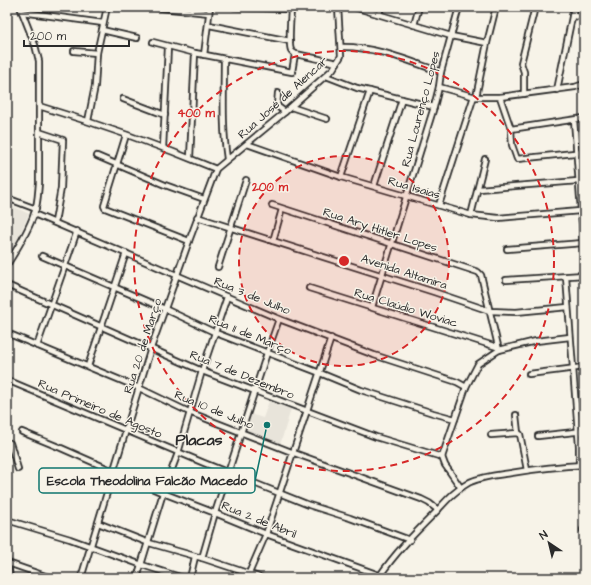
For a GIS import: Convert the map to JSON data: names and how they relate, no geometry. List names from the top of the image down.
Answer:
{
  "streets": {
    "street": [
      "Rua José de Alencar",
      "Rua Lourenço Lopes",
      "Rua Isaias",
      "Rua Ary Hitler Lopes",
      "Avenida Altamira",
      "Rua 3 de Julho",
      "Rua Claúdio Woviac",
      "Rua 11 de Março",
      "Rua 20 de Março",
      "Rua 7 de Dezembro",
      "Rua Primeiro de Agosto",
      "Rua 10 de Julho",
      "Rua 2 de Abril"
    ]
  },
  "crossings": [
    ["Rua José de Alencar", "Rua Isaias"],
    ["Rua José de Alencar", "Rua 20 de Março"],
    ["Rua Lourenço Lopes", "Rua Isaias"],
    ["Rua Lourenço Lopes", "Rua Ary Hitler Lopes"],
    ["Rua Lourenço Lopes", "Avenida Altamira"],
    ["Rua Lourenço Lopes", "Rua Claúdio Woviac"],
    ["Rua Ary Hitler Lopes", "Avenida Altamira"],
    ["Avenida Altamira", "Rua 20 de Março"],
    ["Rua 3 de Julho", "Rua 20 de Março"],
    ["Rua 11 de Março", "Rua 20 de Março"],
    ["Rua 20 de Março", "Rua 7 de Dezembro"],
    ["Rua 20 de Março", "Rua Primeiro de Agosto"],
    ["Rua 20 de Março", "Rua 10 de Julho"],
    ["Rua 20 de Março", "Rua 2 de Abril"]
  ],
  "districts": ["Placas"],
  "places": ["Escola Theodolina Falcão Macedo"],
  "scale_bar": "200 m",
  "north": "top left",
  "rings": ["400 m", "200 m"]
}
